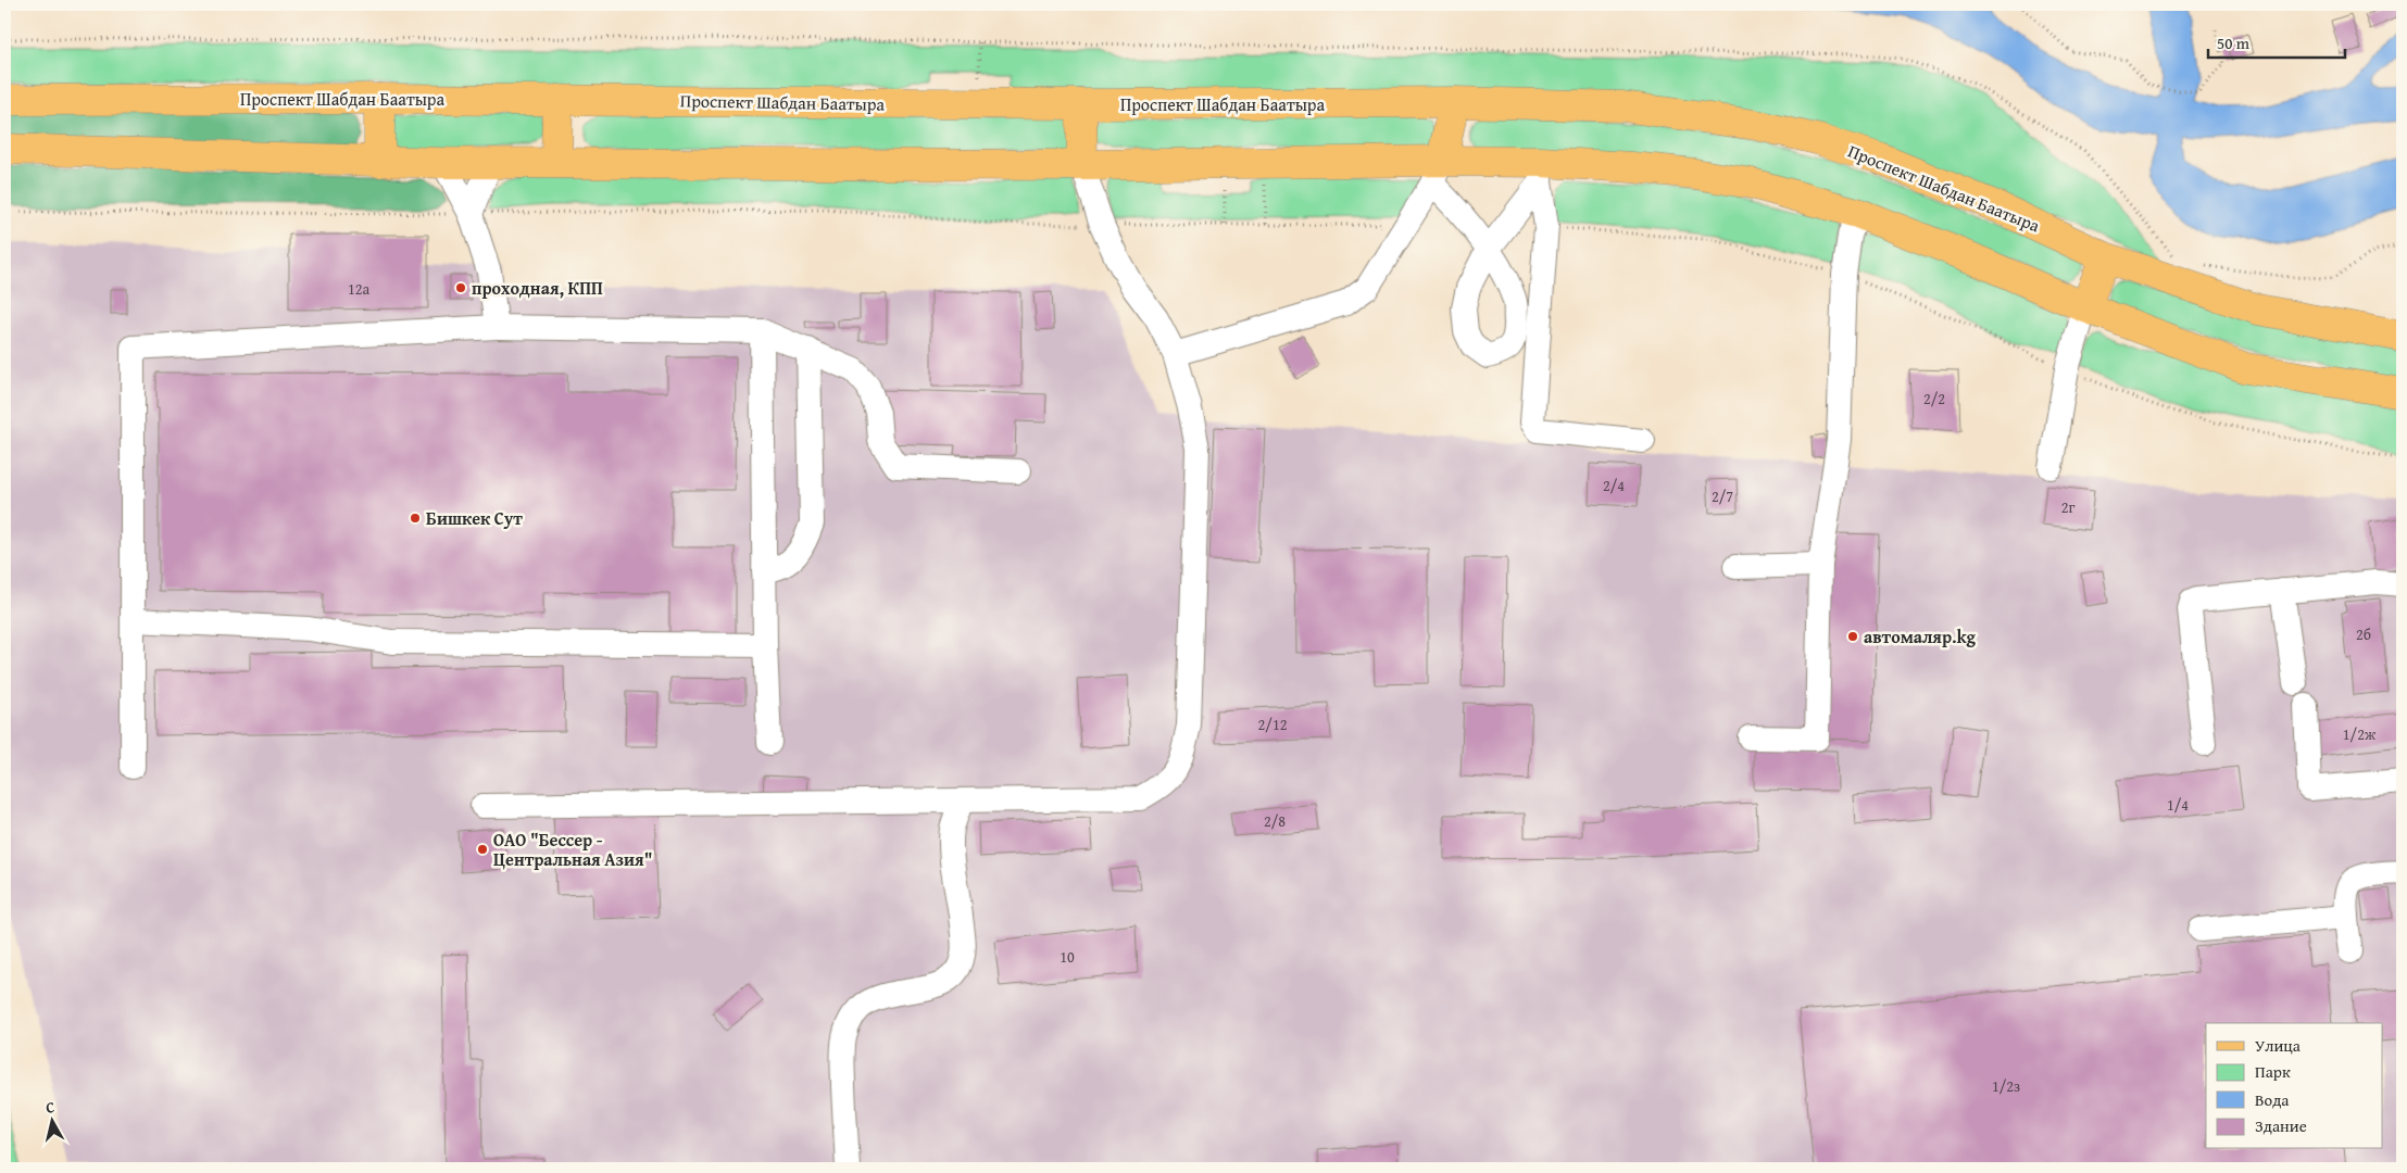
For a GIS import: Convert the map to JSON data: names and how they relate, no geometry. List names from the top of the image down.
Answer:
{
  "streets": {
    "main road": ["Проспект Шабдан Баатыра"]
  },
  "places": [
    "проходная, КПП",
    "Бишкек Сут",
    "автомаляр.kg",
    "ОАО \"Бессер - Центральная Азия\""
  ],
  "house_numbers": [
    "12а",
    "2/2",
    "2/4",
    "2/7",
    "2г",
    "2б",
    "2/12",
    "1/2ж",
    "1/4",
    "2/8",
    "10",
    "1/2з"
  ],
  "legend": [
    "Улица",
    "Парк",
    "Вода",
    "Здание"
  ],
  "scale_bar": "50 m",
  "north": "top"
}
